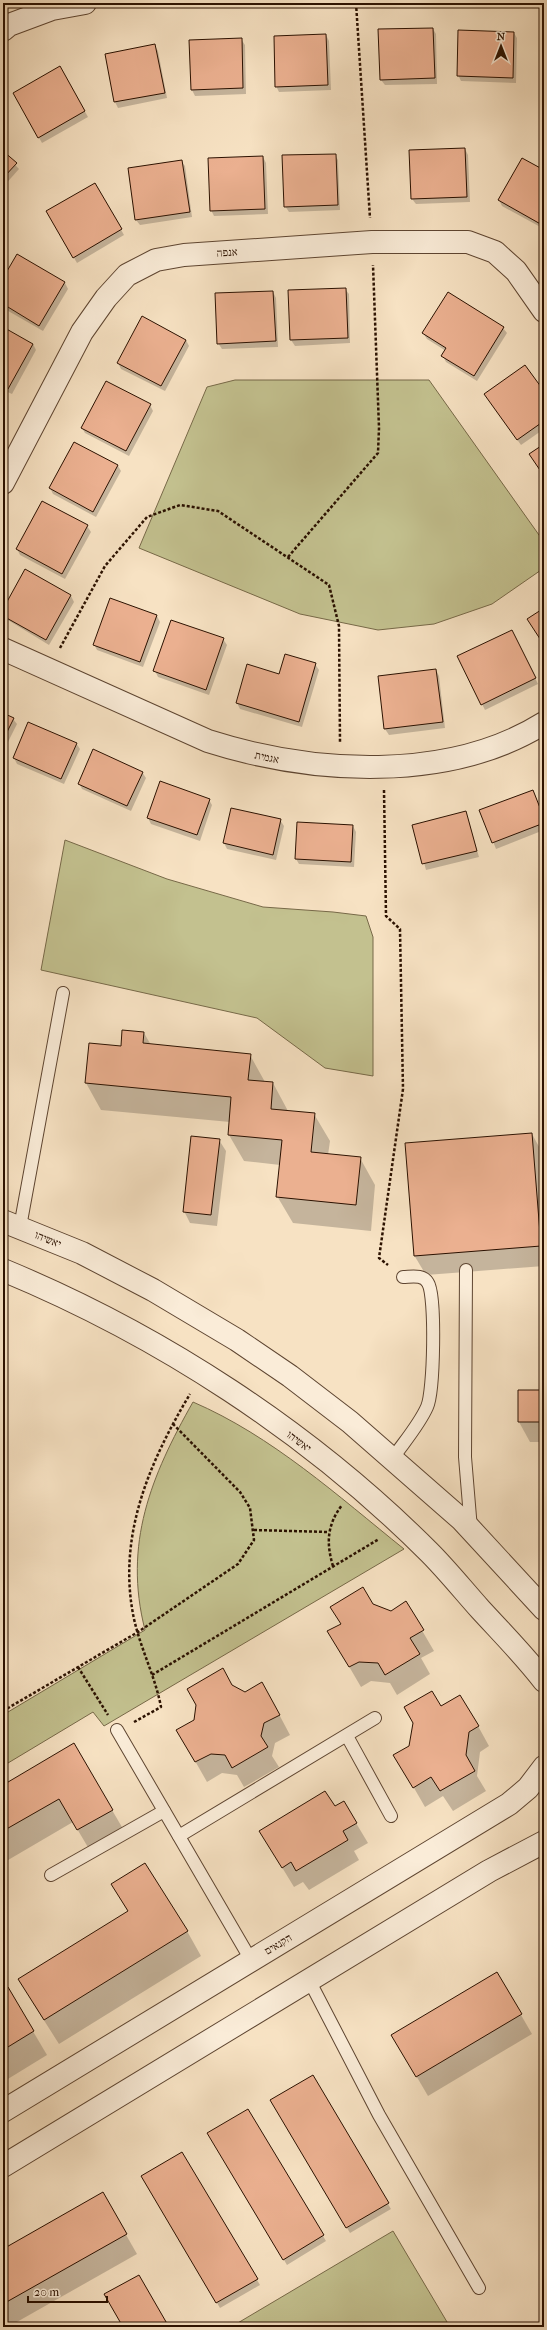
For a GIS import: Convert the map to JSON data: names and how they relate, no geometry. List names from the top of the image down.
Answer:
{
  "streets": {
    "street": [
      "אנפה",
      "אגמית",
      "יאשיהו",
      "הקנאים"
    ]
  },
  "scale_bar": "20 m",
  "north": "top"
}
